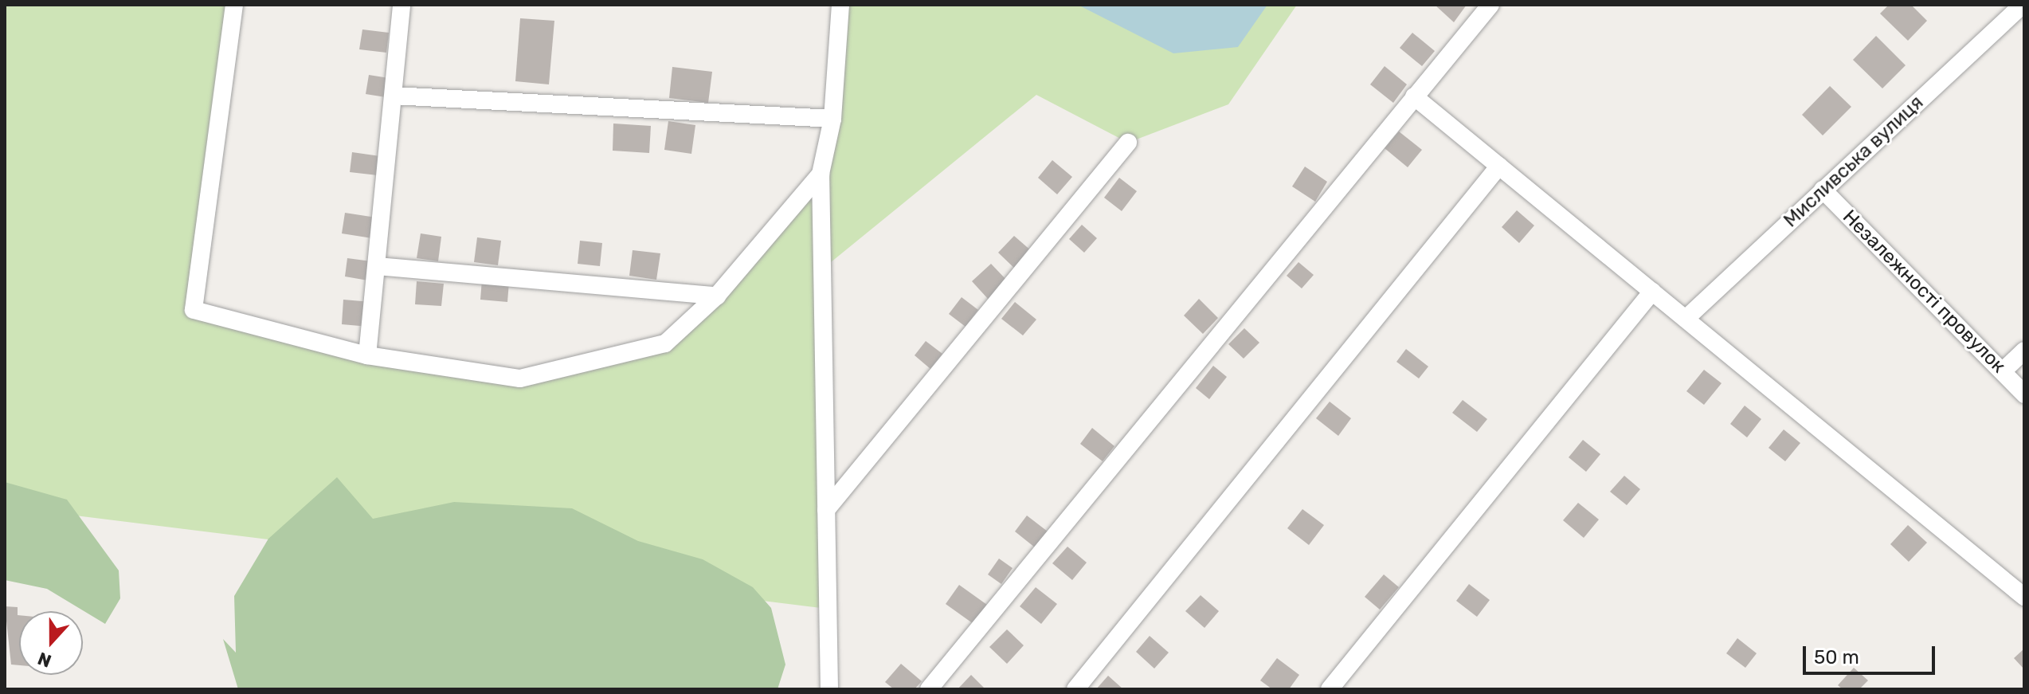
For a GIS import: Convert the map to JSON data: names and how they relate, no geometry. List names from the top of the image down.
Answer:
{
  "streets": {
    "street": ["Мисливська вулиця", "Незалежності провулок"]
  },
  "crossings": [
    ["Мисливська вулиця", "Незалежності провулок"]
  ],
  "scale_bar": "50 m",
  "north": "bottom"
}
